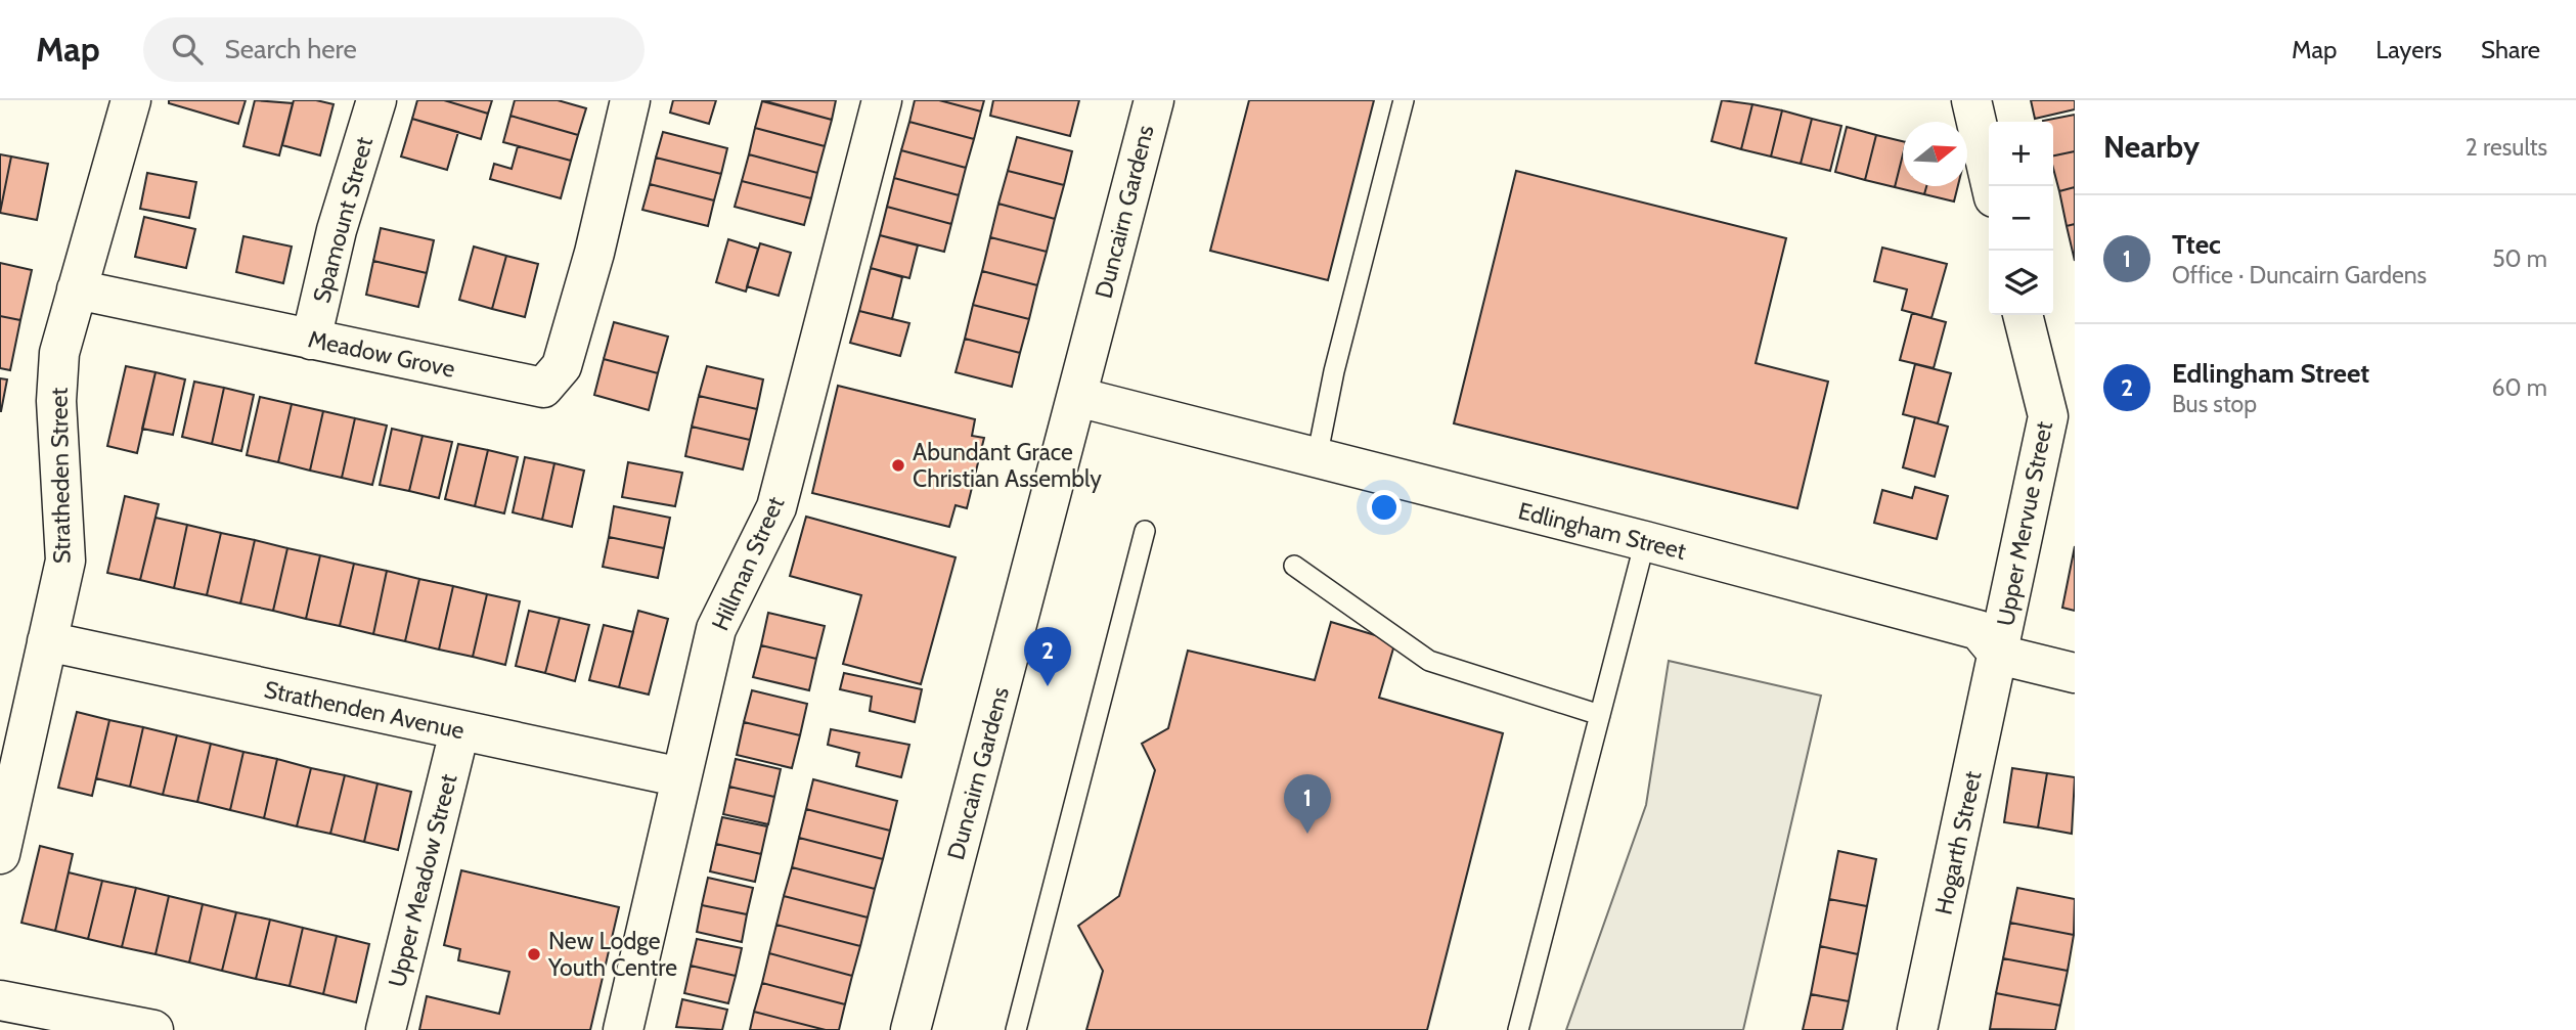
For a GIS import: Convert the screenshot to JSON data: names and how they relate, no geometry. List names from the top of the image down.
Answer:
{
  "streets": {
    "street": [
      "Duncairn Gardens",
      "Spamount Street",
      "Meadow Grove",
      "Stratheden Street",
      "Upper Mervue Street",
      "Edlingham Street",
      "Hillman Street",
      "Strathenden Avenue",
      "Hogarth Street",
      "Upper Meadow Street"
    ]
  },
  "crossings": [
    ["Duncairn Gardens", "Edlingham Street"],
    ["Spamount Street", "Meadow Grove"],
    ["Meadow Grove", "Stratheden Street"],
    ["Stratheden Street", "Strathenden Avenue"],
    ["Upper Mervue Street", "Edlingham Street"],
    ["Upper Mervue Street", "Hogarth Street"],
    ["Edlingham Street", "Hogarth Street"],
    ["Hillman Street", "Strathenden Avenue"],
    ["Strathenden Avenue", "Upper Meadow Street"]
  ],
  "places": ["Abundant Grace Christian Assembly", "New Lodge Youth Centre"],
  "north": "right",
  "page": {
    "header": "Map",
    "search": "Search here",
    "nav": ["Map", "Layers", "Share"],
    "heading": ["Nearby", "2 results"],
    "map_buttons": ["+", "−"],
    "list": [
      {
        "mark": "1",
        "name": "Ttec",
        "note": "Office · Duncairn Gardens",
        "value": "50 m"
      },
      {
        "mark": "2",
        "name": "Edlingham Street",
        "note": "Bus stop",
        "value": "60 m"
      }
    ],
    "pins": ["2", "1"]
  }
}
